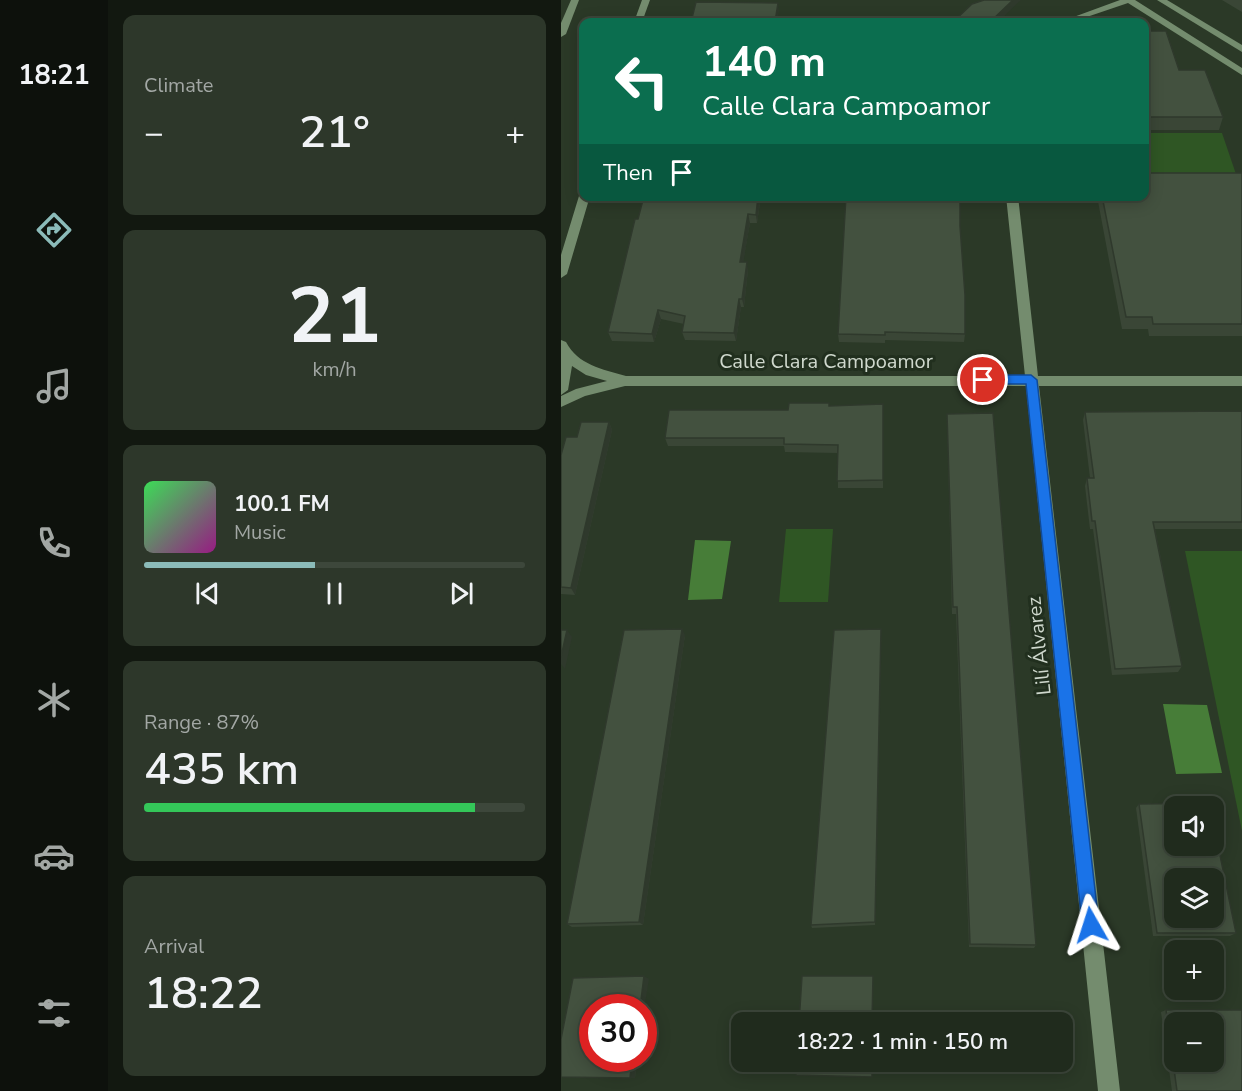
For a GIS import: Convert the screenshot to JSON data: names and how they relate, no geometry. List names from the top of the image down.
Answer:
{
  "streets": {
    "street": ["Calle Clara Campoamor", "Lilí Álvarez"]
  },
  "crossings": [
    ["Calle Clara Campoamor", "Lilí Álvarez"]
  ],
  "page": {
    "tabs": "18:21",
    "tile": [
      "Climate",
      ["21", "km/h"],
      ["Range · 87%", "435 km"],
      ["Arrival", "18:22"]
    ],
    "turn": ["140 m", "Calle Clara Campoamor"],
    "heat": ["−", "21°", "+"],
    "then": "Then",
    "song": ["100.1 FM", "Music"],
    "map_buttons": ["+", "−"],
    "limit": "30",
    "trip": "18:22 · 1 min · 150 m"
  }
}
